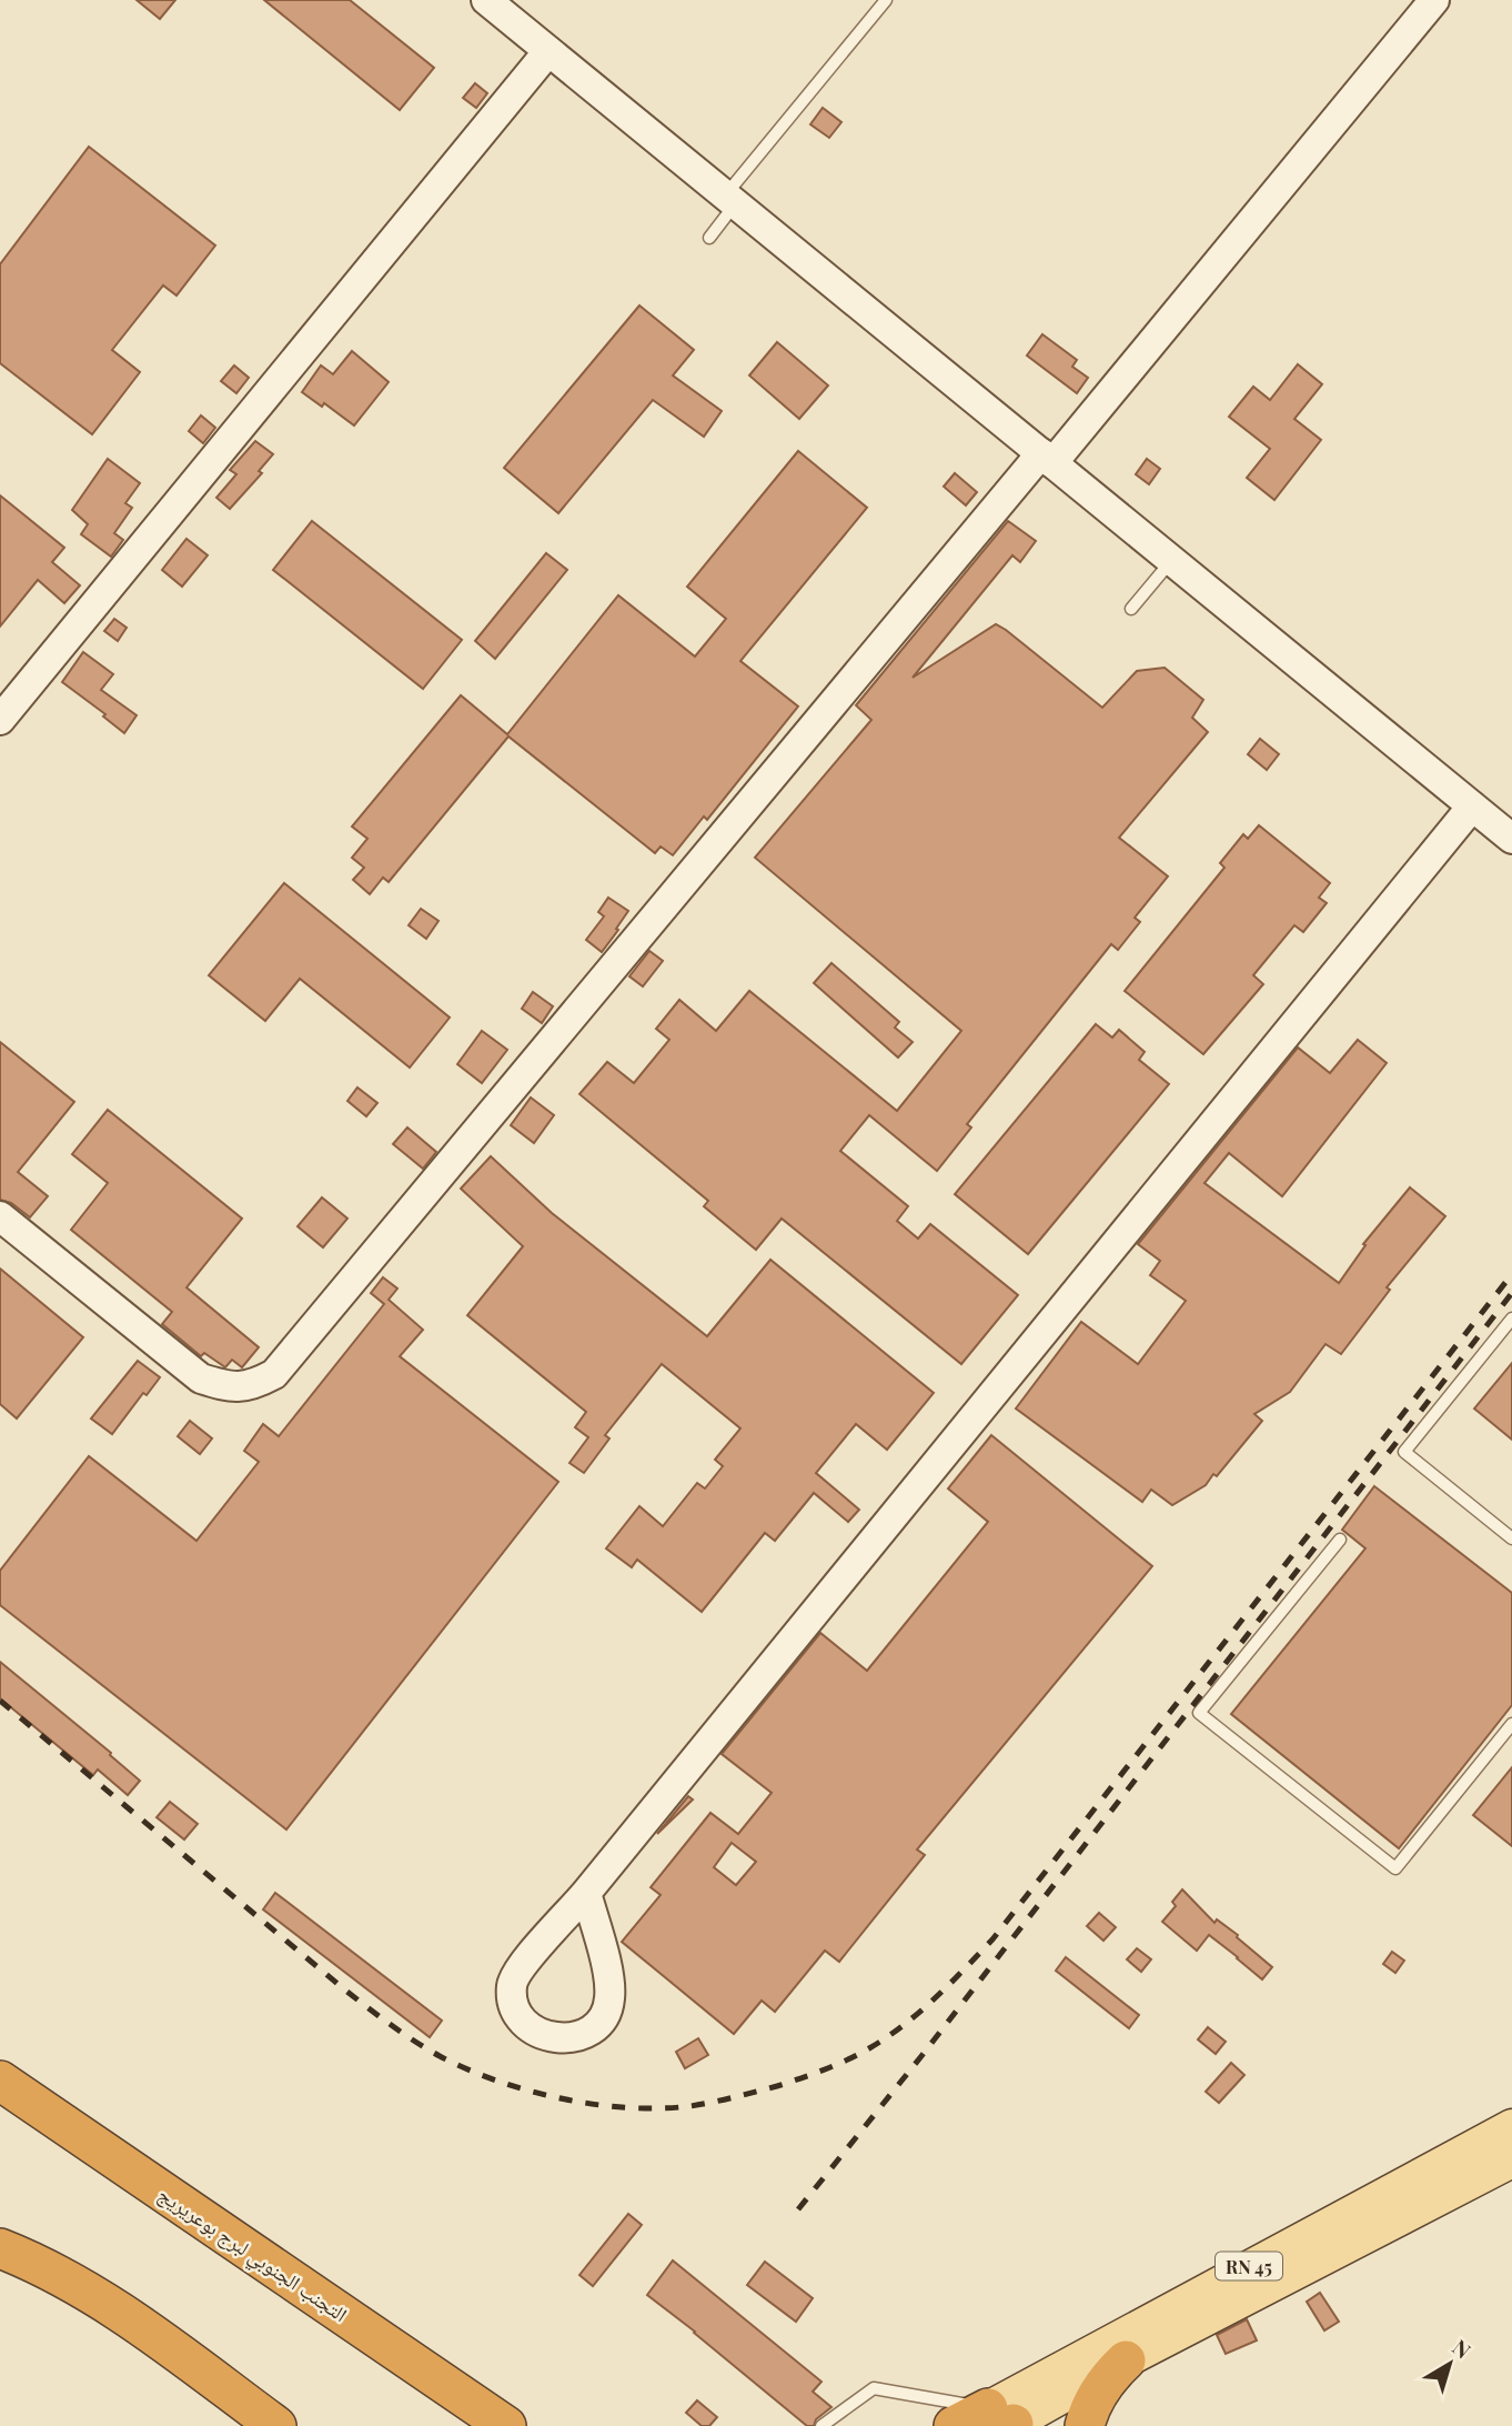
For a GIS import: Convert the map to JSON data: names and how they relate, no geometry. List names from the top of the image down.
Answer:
{
  "streets": {
    "highway": ["التجنب الجنوبي لبرج بوعريريج", "RN 45"]
  },
  "north": "top right"
}
